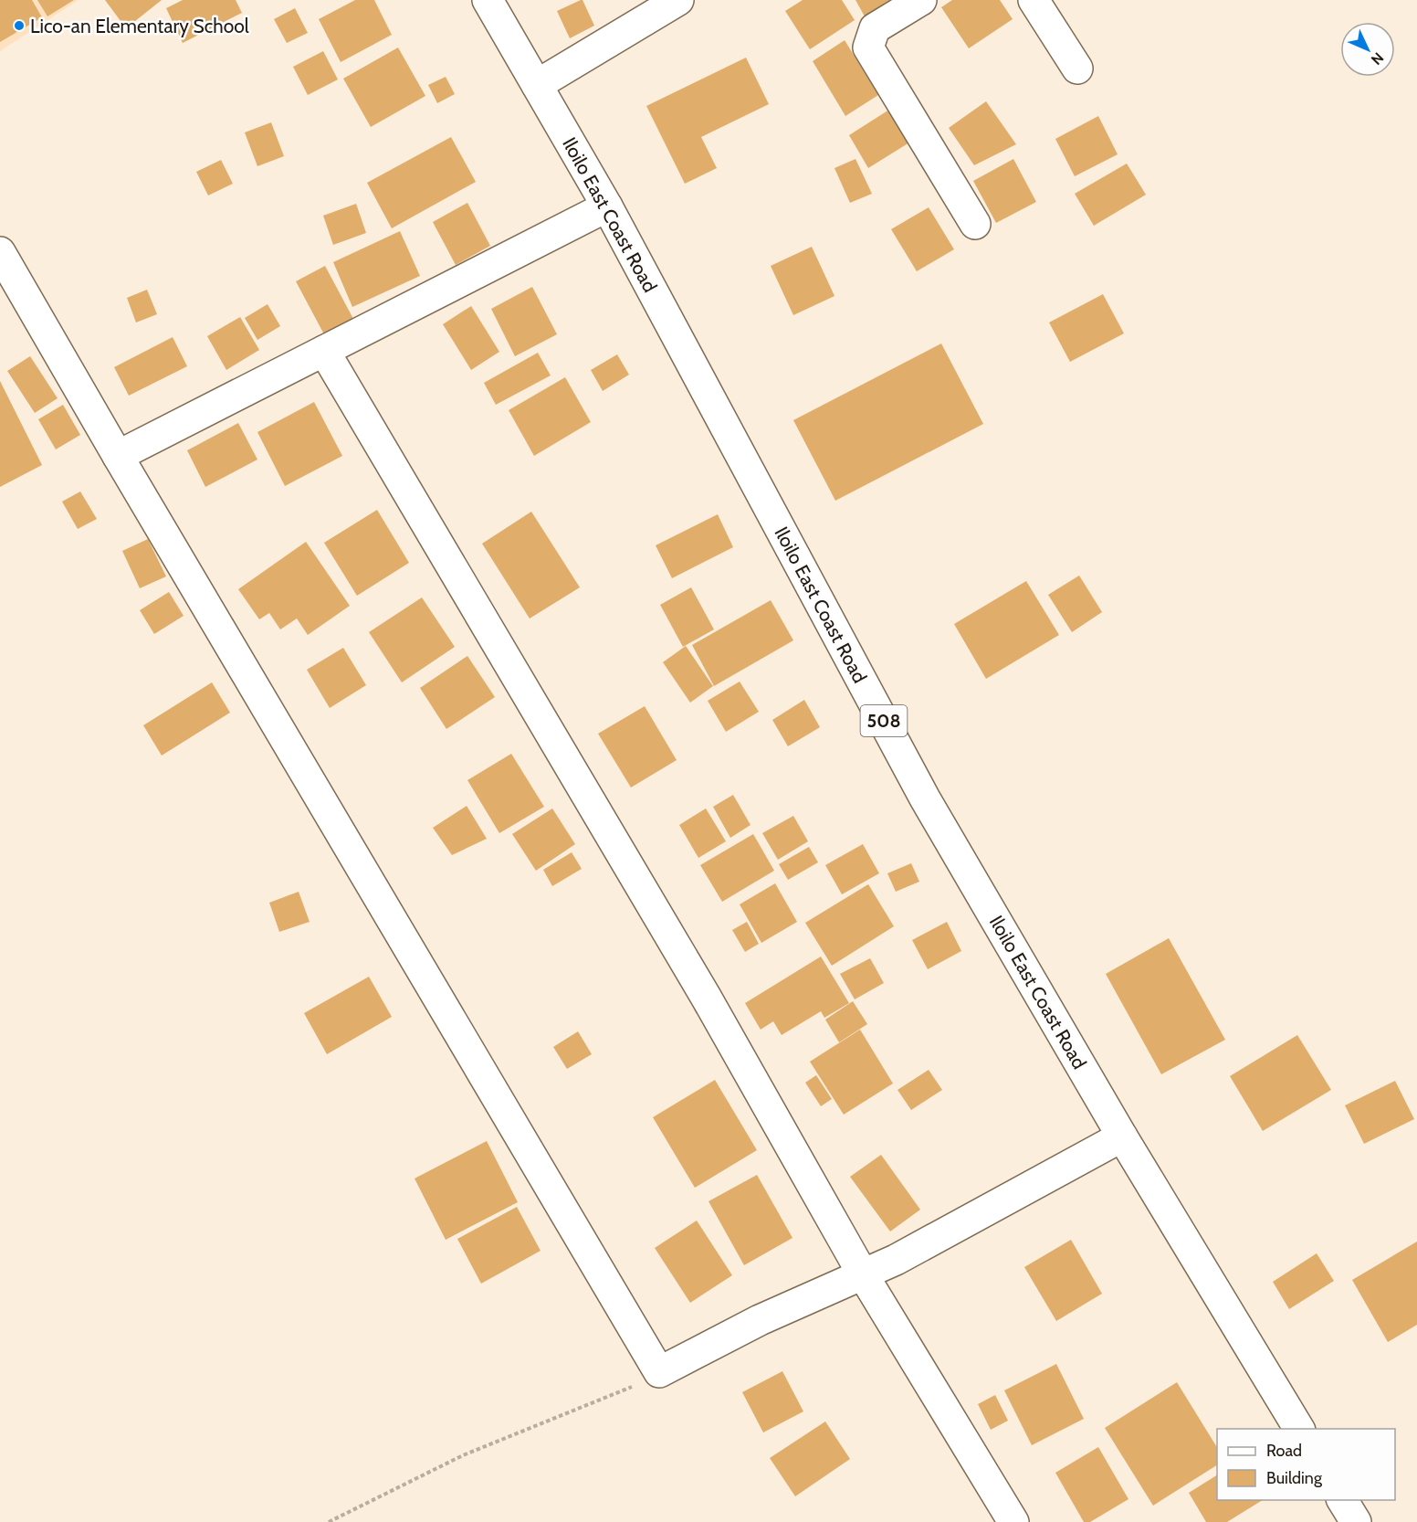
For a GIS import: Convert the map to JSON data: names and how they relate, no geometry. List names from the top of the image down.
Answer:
{
  "streets": {
    "street": ["Iloilo East Coast Road", "508"]
  },
  "places": ["Lico-an Elementary School"],
  "legend": ["Road", "Building"],
  "north": "bottom right"
}
